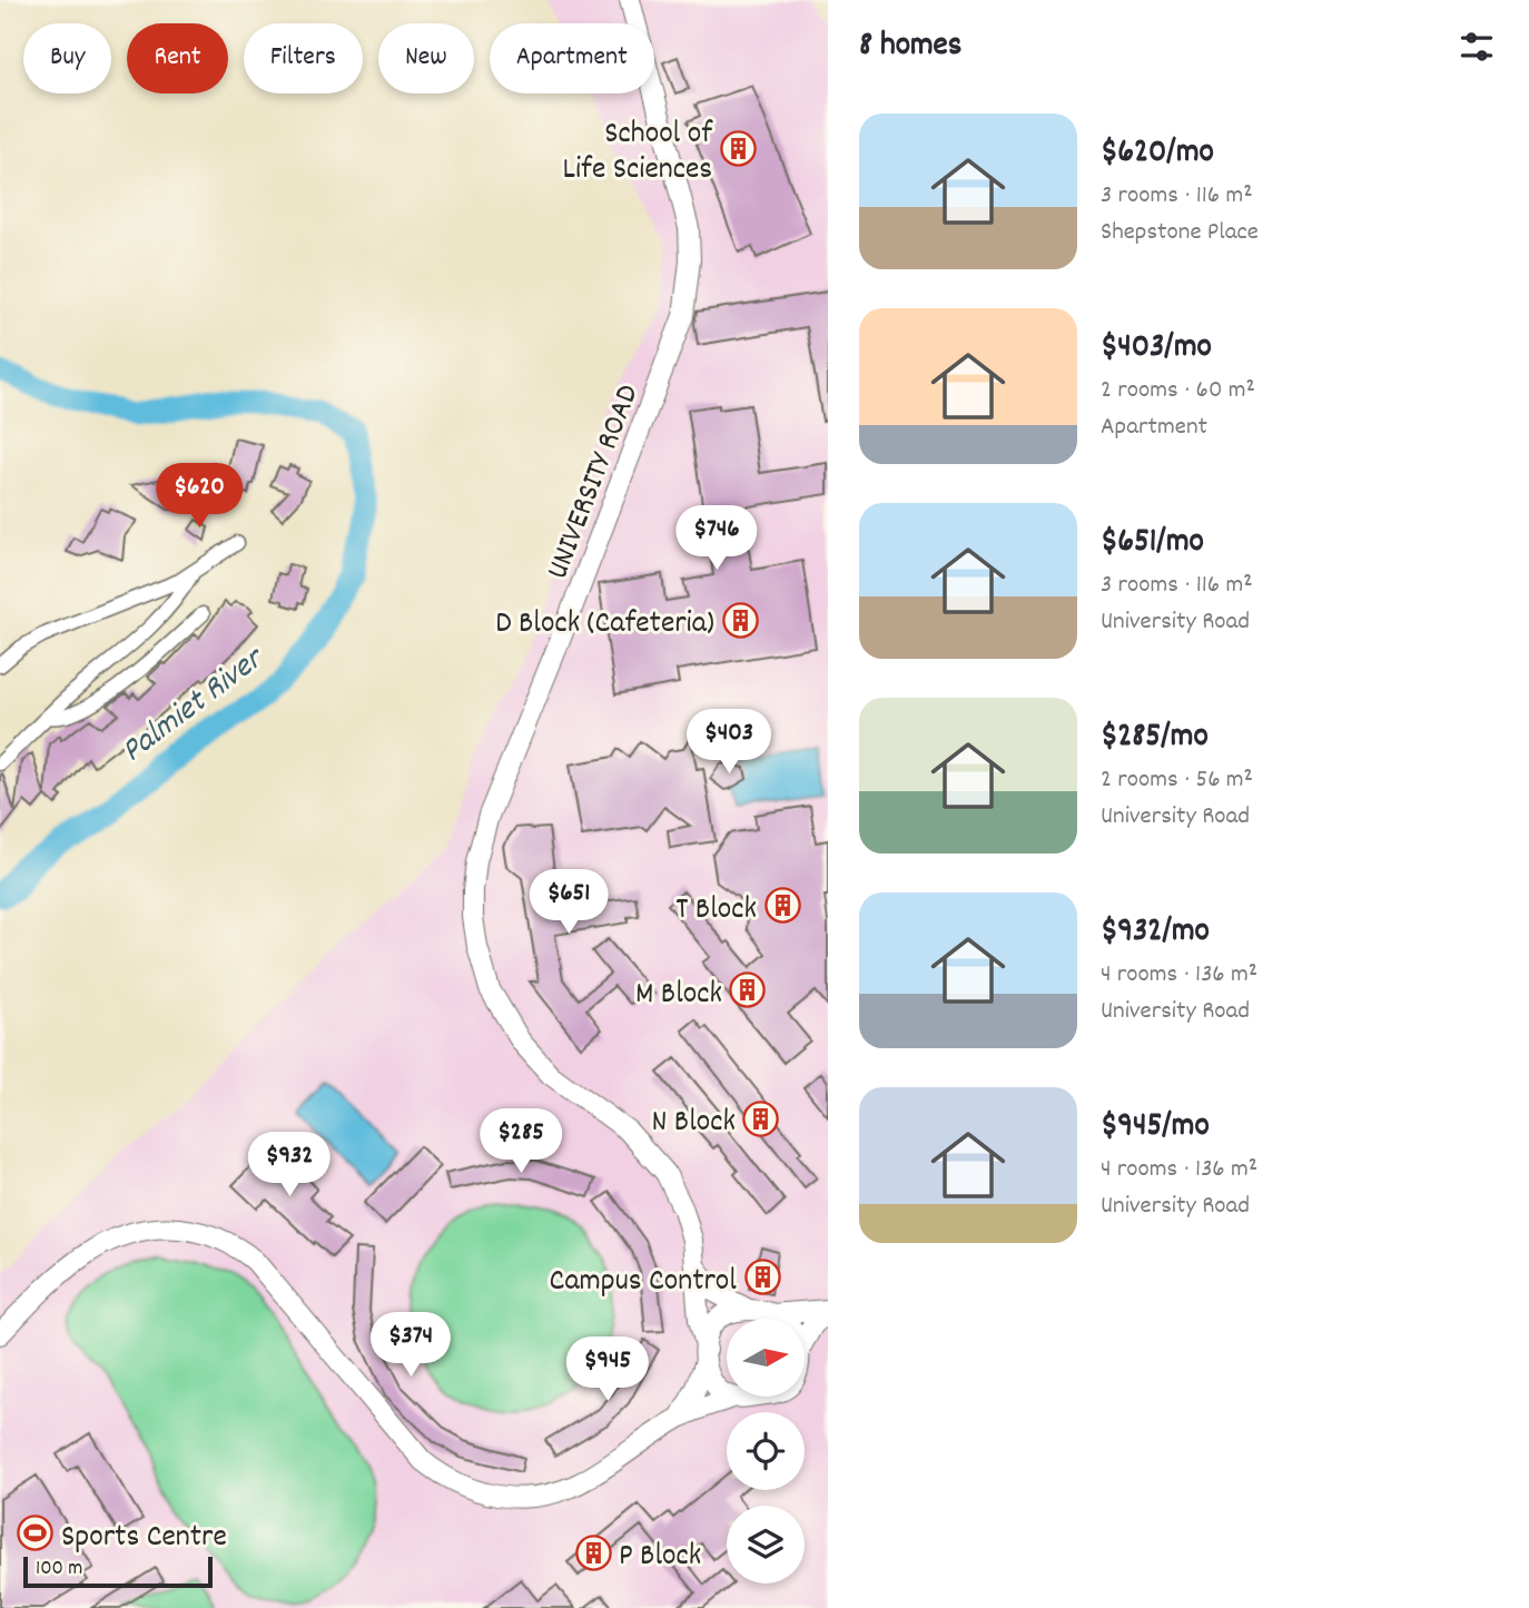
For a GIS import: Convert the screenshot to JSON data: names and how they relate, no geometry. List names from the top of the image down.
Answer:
{
  "streets": {
    "street": ["UNIVERSITY ROAD"]
  },
  "water": ["Palmiet River"],
  "places": {
    "building": [
      "School of Life Sciences",
      "D Block (Cafeteria)",
      "T Block",
      "M Block",
      "N Block",
      "Campus Control",
      "P Block"
    ],
    "sports": ["Sports Centre"]
  },
  "scale_bar": "100 m",
  "north": "right",
  "page": {
    "heading": "8 homes",
    "chip": [
      "Buy",
      "Rent",
      "Filters",
      "New",
      "Apartment"
    ],
    "list": [
      {
        "name": "$620/mo",
        "note": "3 rooms · 116 m² · Shepstone Place"
      },
      {
        "name": "$403/mo",
        "note": "2 rooms · 60 m² · Apartment"
      },
      {
        "name": "$651/mo",
        "note": "3 rooms · 116 m² · University Road"
      },
      {
        "name": "$285/mo",
        "note": "2 rooms · 56 m² · University Road"
      },
      {
        "name": "$932/mo",
        "note": "4 rooms · 136 m² · University Road"
      },
      {
        "name": "$945/mo",
        "note": "4 rooms · 136 m² · University Road"
      }
    ],
    "price": [
      "$620",
      "$746",
      "$403",
      "$651",
      "$285",
      "$932",
      "$374",
      "$945"
    ],
    "scale": "100 m"
  }
}
